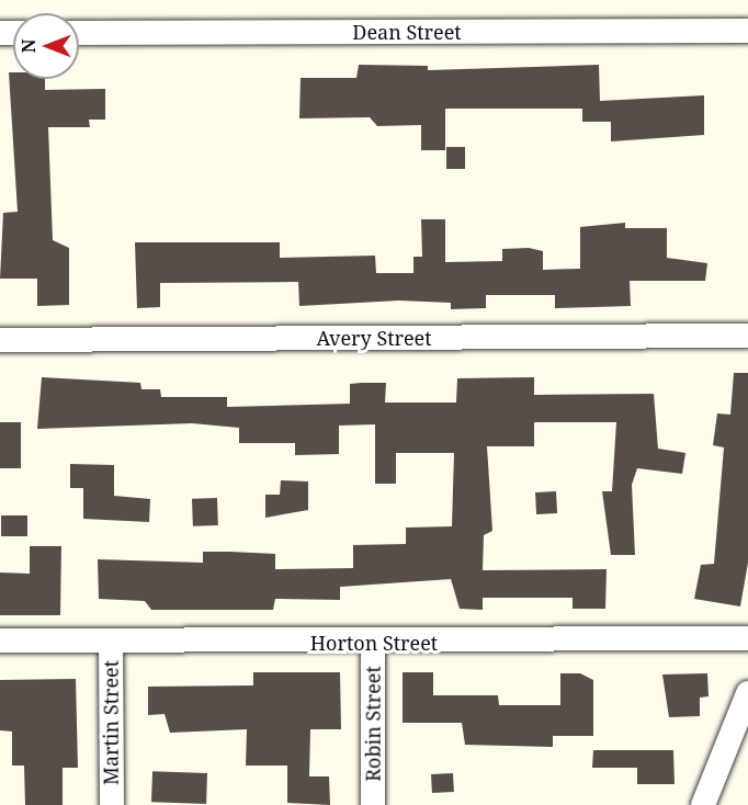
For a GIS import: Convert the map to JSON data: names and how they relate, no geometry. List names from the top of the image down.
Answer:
{
  "streets": {
    "street": [
      "Dean Street",
      "Avery Street",
      "Horton Street",
      "Martin Street",
      "Robin Street"
    ]
  },
  "crossings": [
    ["Horton Street", "Martin Street"],
    ["Horton Street", "Robin Street"]
  ],
  "north": "left"
}
